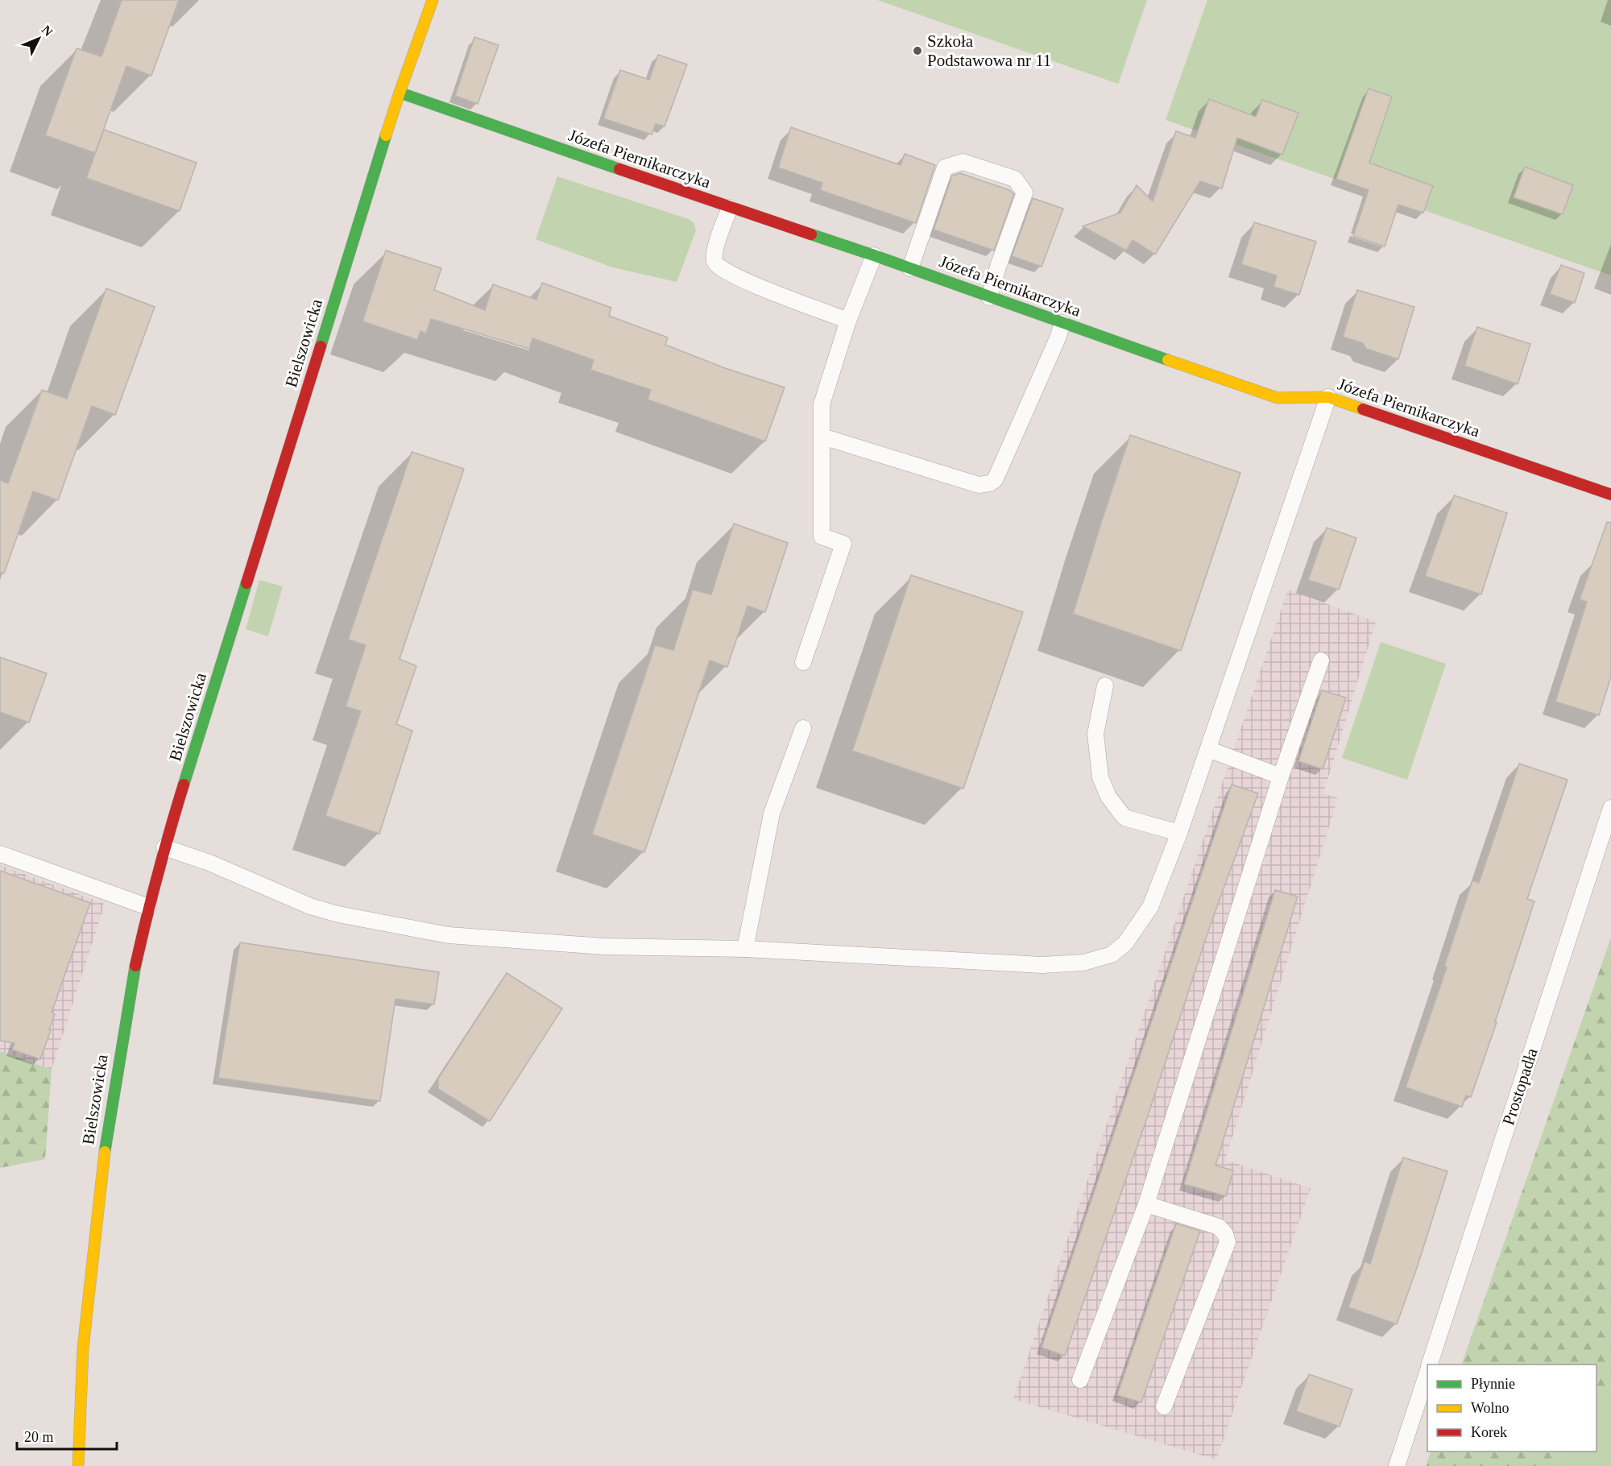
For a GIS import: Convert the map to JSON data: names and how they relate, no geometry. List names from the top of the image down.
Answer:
{
  "streets": {
    "street": ["Józefa Piernikarczyka", "Bielszowicka"],
    "lane": ["Prostopadła"]
  },
  "crossings": [
    ["Józefa Piernikarczyka", "Bielszowicka"]
  ],
  "places": ["Szkoła Podstawowa nr 11"],
  "legend": ["Płynnie", "Wolno", "Korek"],
  "scale_bar": "20 m",
  "north": "top right"
}
